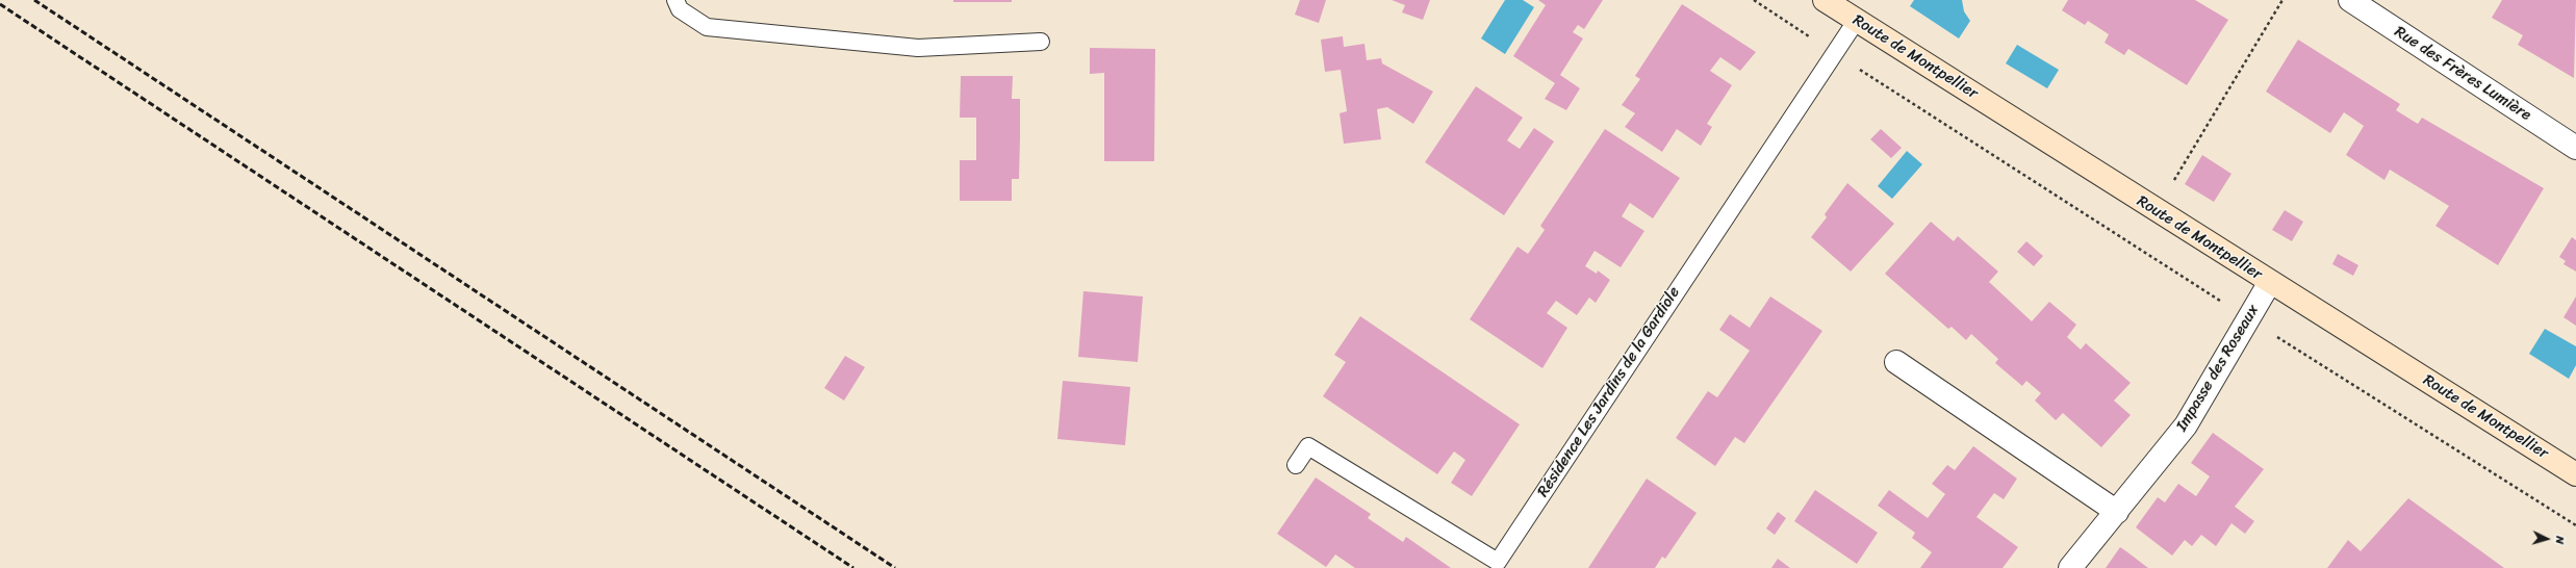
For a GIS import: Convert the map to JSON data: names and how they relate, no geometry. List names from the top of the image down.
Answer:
{
  "streets": {
    "main road": ["Route de Montpellier"],
    "street": ["Rue des Frères Lumière", "Impasse des Roseaux"],
    "lane": ["Résidence Les Jardins de la Gardiole"]
  },
  "crossings": [
    ["Route de Montpellier", "Impasse des Roseaux"],
    ["Route de Montpellier", "Résidence Les Jardins de la Gardiole"]
  ],
  "north": "right"
}
